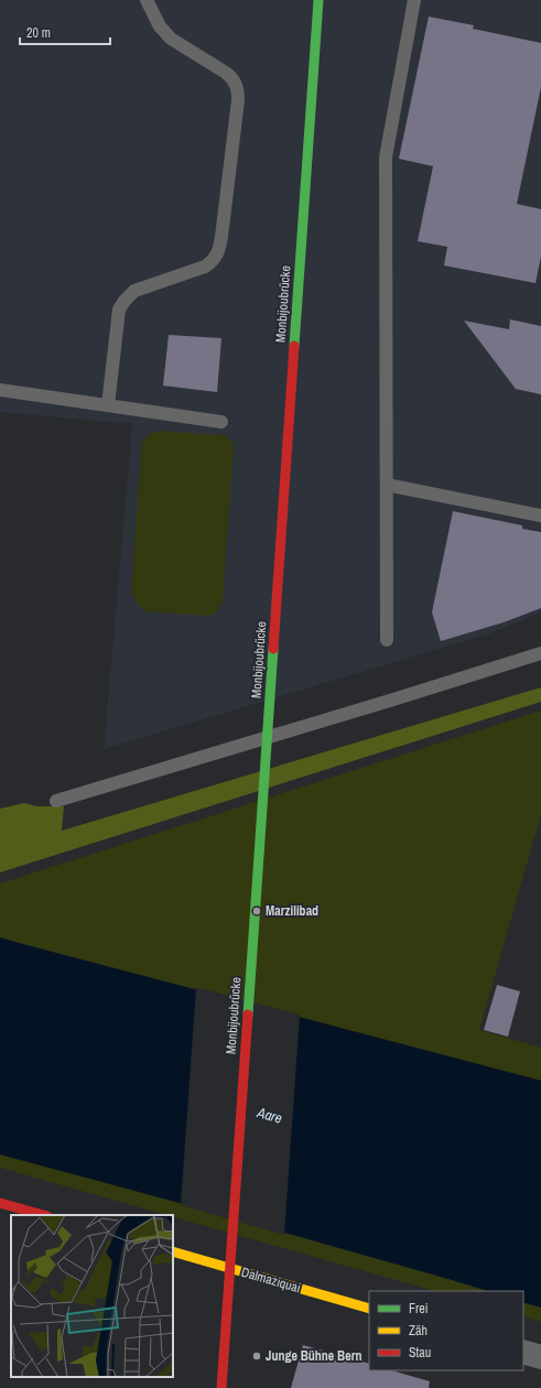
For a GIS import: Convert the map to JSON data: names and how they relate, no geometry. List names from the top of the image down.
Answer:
{
  "streets": {
    "main road": ["Monbijoubrücke", "Dalmaziquai"]
  },
  "water": ["Aare"],
  "places": ["Marzilibad", "Junge Bühne Bern"],
  "legend": ["Frei", "Zäh", "Stau"],
  "scale_bar": "20 m"
}
